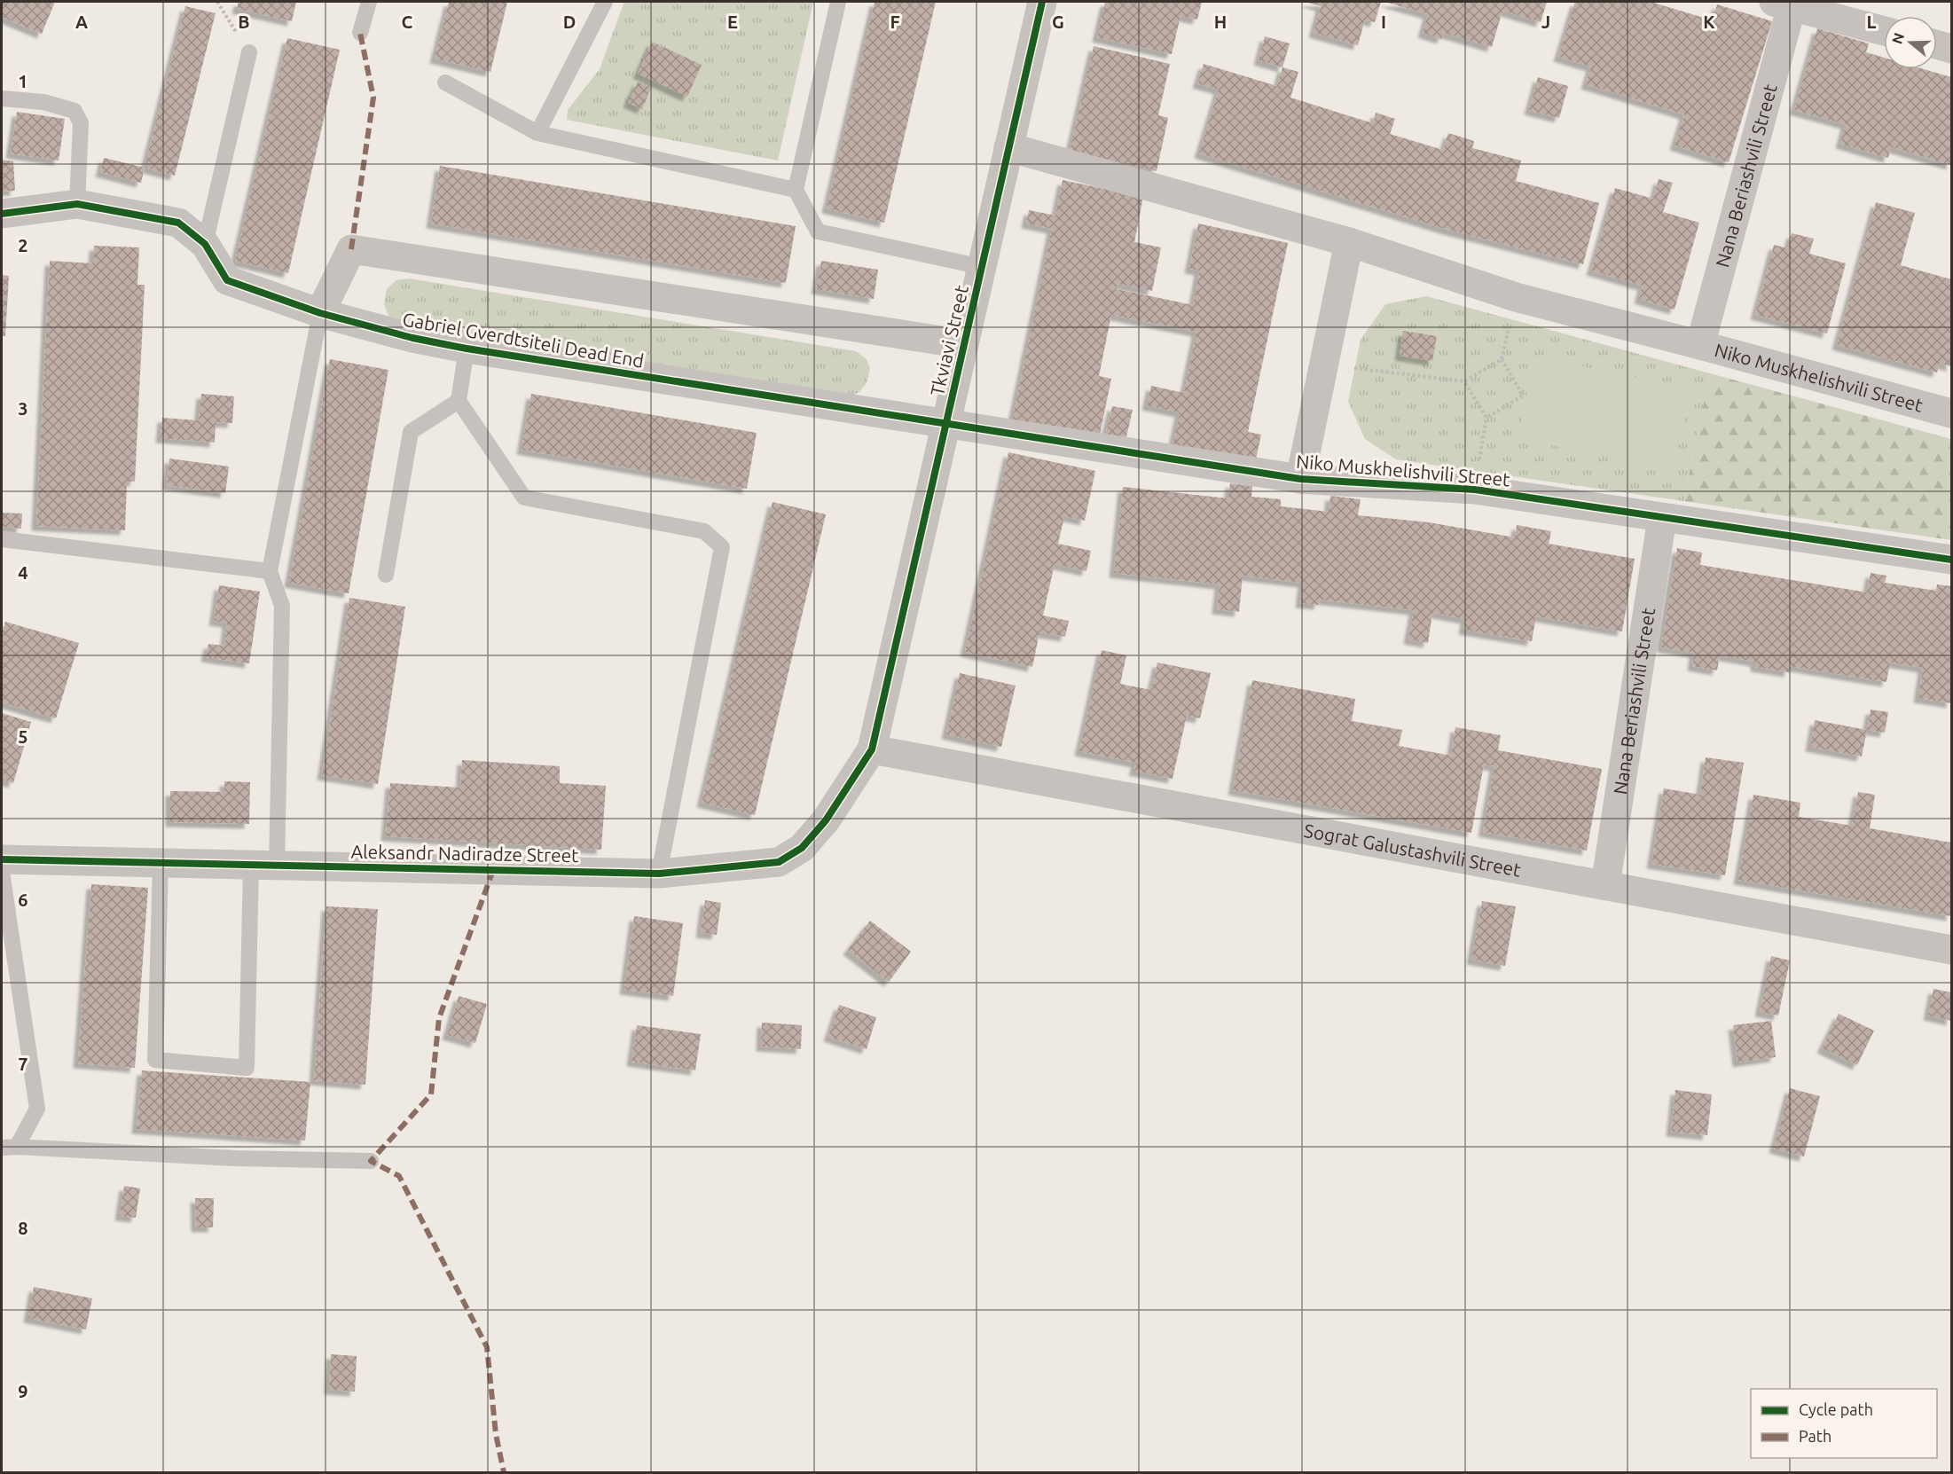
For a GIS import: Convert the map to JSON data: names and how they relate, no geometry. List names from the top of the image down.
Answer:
{
  "streets": {
    "street": [
      "Nana Beriashvili Street",
      "Gabriel Gverdtsiteli Dead End",
      "Tkviavi Street",
      "Niko Muskhelishvili Street",
      "Sograt Galustashvili Street",
      "Aleksandr Nadiradze Street"
    ]
  },
  "crossings": [
    ["Nana Beriashvili Street", "Niko Muskhelishvili Street"],
    ["Nana Beriashvili Street", "Sograt Galustashvili Street"],
    ["Gabriel Gverdtsiteli Dead End", "Tkviavi Street"],
    ["Gabriel Gverdtsiteli Dead End", "Niko Muskhelishvili Street"],
    ["Tkviavi Street", "Niko Muskhelishvili Street"],
    ["Tkviavi Street", "Sograt Galustashvili Street"],
    ["Tkviavi Street", "Aleksandr Nadiradze Street"],
    ["Sograt Galustashvili Street", "Aleksandr Nadiradze Street"]
  ],
  "legend": ["Cycle path", "Path"],
  "north": "left",
  "grid": {
    "columns": [
      "A",
      "B",
      "C",
      "D",
      "E",
      "F",
      "G",
      "H",
      "I",
      "J",
      "K",
      "L"
    ],
    "rows": [
      "1",
      "2",
      "3",
      "4",
      "5",
      "6",
      "7",
      "8",
      "9"
    ]
  }
}
